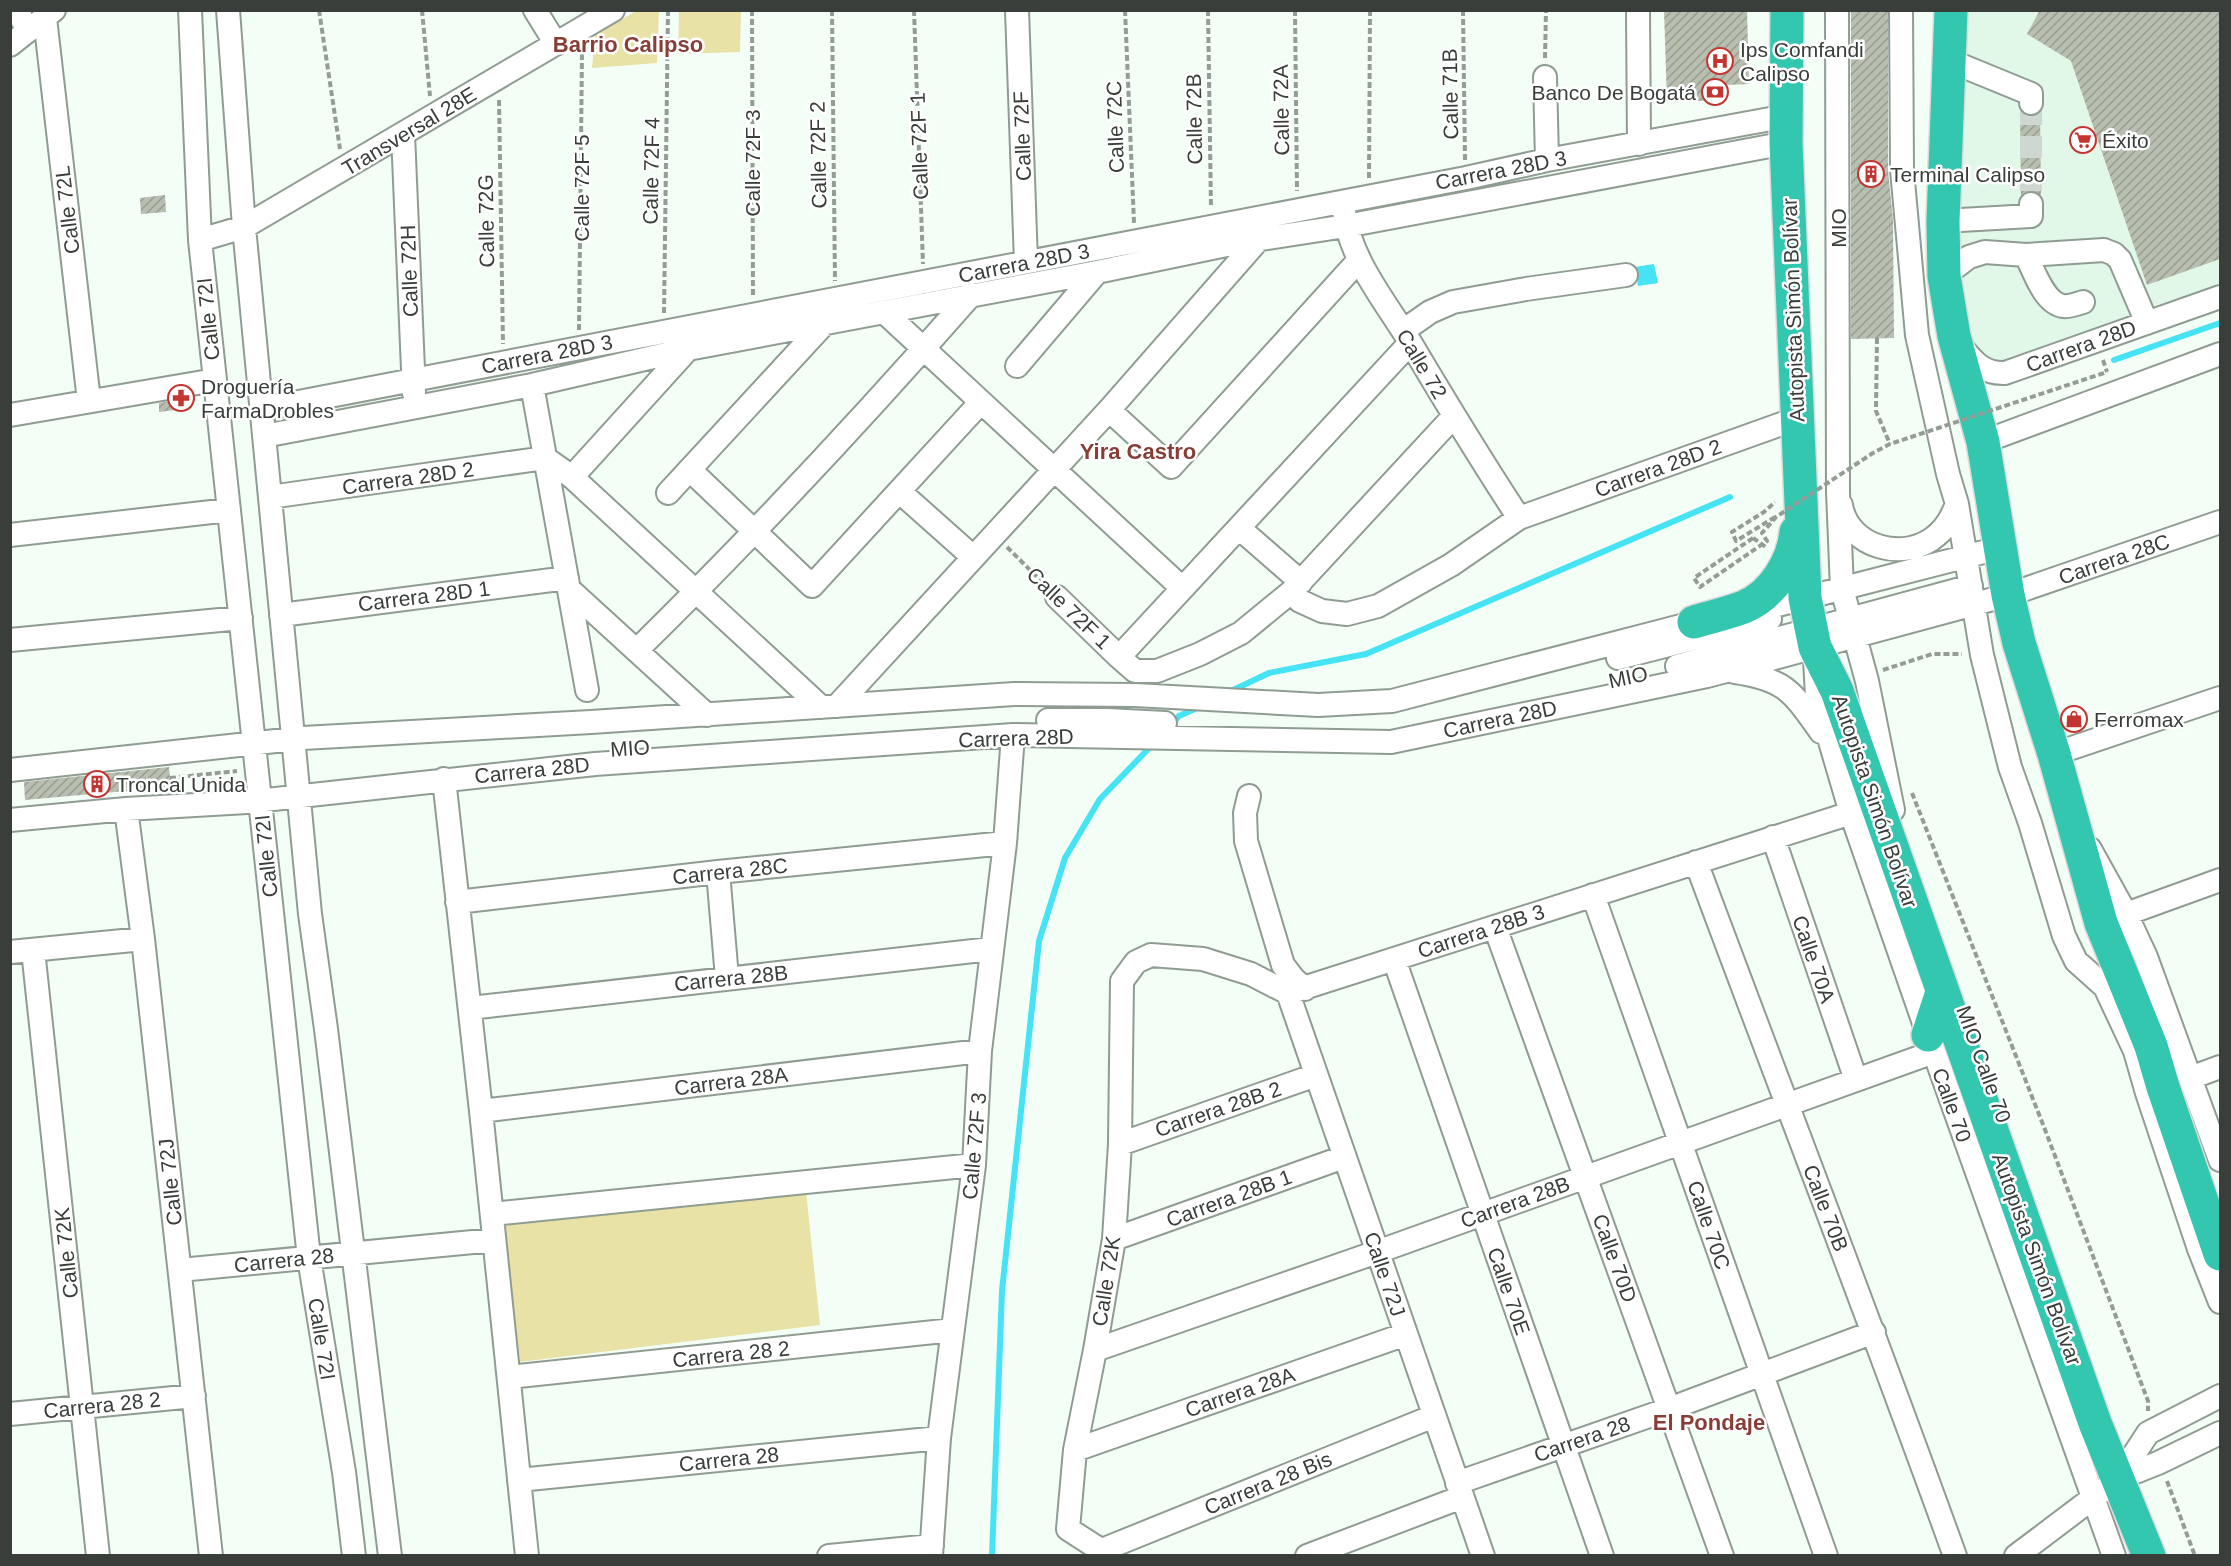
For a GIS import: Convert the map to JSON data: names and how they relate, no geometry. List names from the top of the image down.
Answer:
{
  "streets": {
    "highway": ["Autopista Simón Bolívar"],
    "street": [
      "Transversal 28E",
      "Calle 72F",
      "Calle 72F 1",
      "Calle 72F 3",
      "Carrera 28D 3",
      "Calle 72L",
      "MIO",
      "Calle 72H",
      "Calle 72I",
      "Carrera 28D",
      "Calle 72",
      "Carrera 28D 2",
      "Carrera 28C",
      "Carrera 28D 1",
      "Carrera 28B 3",
      "Calle 70A",
      "Carrera 28B",
      "MIO Calle 70",
      "Carrera 28A",
      "Calle 70",
      "Carrera 28B 2",
      "Calle 72J",
      "Carrera 28B 1",
      "Calle 70B",
      "Calle 70C",
      "Calle 72K",
      "Calle 70D",
      "Carrera 28",
      "Calle 70E",
      "Carrera 28 2",
      "Carrera 28 Bis"
    ],
    "path": [
      "Calle 71B",
      "Calle 72A",
      "Calle 72B",
      "Calle 72C",
      "Calle 72F 2",
      "Calle 72F 4",
      "Calle 72F 5",
      "Calle 72G"
    ]
  },
  "crossings": [
    ["Calle 71B", "Carrera 28D 3"],
    ["Calle 72A", "Carrera 28D 3"],
    ["Calle 72B", "Carrera 28D 3"],
    ["Calle 72C", "Carrera 28D 3"],
    ["Transversal 28E", "Calle 72F 5"],
    ["Transversal 28E", "Calle 72G"],
    ["Transversal 28E", "Calle 72H"],
    ["Transversal 28E", "Calle 72I"],
    ["Calle 72F", "Carrera 28D 3"],
    ["Calle 72F 1", "Carrera 28D 3"],
    ["Calle 72F 1", "Calle 72"],
    ["Calle 72F 1", "Carrera 28D 2"],
    ["Calle 72F 2", "Carrera 28D 3"],
    ["Calle 72F 3", "Carrera 28D 3"],
    ["Calle 72F 3", "Carrera 28D"],
    ["Calle 72F 3", "Carrera 28C"],
    ["Calle 72F 3", "Carrera 28B"],
    ["Calle 72F 3", "Carrera 28A"],
    ["Calle 72F 3", "Carrera 28"],
    ["Calle 72F 3", "Carrera 28 2"],
    ["Carrera 28D 3", "Calle 72F 4"],
    ["Carrera 28D 3", "Calle 72F 5"],
    ["Carrera 28D 3", "Calle 72G"],
    ["Carrera 28D 3", "Calle 72H"],
    ["Carrera 28D 3", "Autopista Simón Bolívar"],
    ["Carrera 28D 3", "Calle 72I"],
    ["Carrera 28D 3", "Calle 72"],
    ["MIO", "Autopista Simón Bolívar"],
    ["MIO", "Calle 72I"],
    ["MIO", "Carrera 28D"],
    ["MIO", "MIO Calle 70"],
    ["MIO", "Calle 70"],
    ["Autopista Simón Bolívar", "Carrera 28D"],
    ["Autopista Simón Bolívar", "Carrera 28D 2"],
    ["Autopista Simón Bolívar", "MIO Calle 70"],
    ["Autopista Simón Bolívar", "Calle 70"],
    ["Calle 72I", "Carrera 28D"],
    ["Calle 72I", "Carrera 28D 2"],
    ["Calle 72I", "Carrera 28D 1"],
    ["Calle 72I", "Carrera 28"],
    ["Carrera 28D", "Carrera 28C"],
    ["Carrera 28D", "MIO Calle 70"],
    ["Carrera 28D", "Calle 70"],
    ["Carrera 28D", "Calle 72J"],
    ["Calle 72", "Carrera 28D 2"],
    ["Carrera 28B 3", "Calle 70A"],
    ["Carrera 28B 3", "Calle 70"],
    ["Carrera 28B 3", "Calle 72J"],
    ["Carrera 28B 3", "Calle 70B"],
    ["Carrera 28B 3", "Calle 70C"],
    ["Carrera 28B 3", "Calle 72K"],
    ["Carrera 28B 3", "Calle 70D"],
    ["Carrera 28B 3", "Calle 70E"],
    ["Calle 70A", "Carrera 28B"],
    ["Carrera 28B", "Calle 70"],
    ["Carrera 28B", "Calle 72J"],
    ["Carrera 28B", "Calle 70B"],
    ["Carrera 28B", "Calle 70C"],
    ["Carrera 28B", "Calle 72K"],
    ["Carrera 28B", "Calle 70D"],
    ["Carrera 28B", "Calle 70E"],
    ["MIO Calle 70", "Calle 70"],
    ["Carrera 28A", "Calle 72J"],
    ["Carrera 28A", "Calle 72K"],
    ["Carrera 28B 2", "Calle 72J"],
    ["Carrera 28B 2", "Calle 72K"],
    ["Calle 72J", "Carrera 28B 1"],
    ["Calle 72J", "Calle 72K"],
    ["Calle 72J", "Carrera 28"],
    ["Calle 72J", "Carrera 28 2"],
    ["Calle 72J", "Carrera 28 Bis"],
    ["Carrera 28B 1", "Calle 72K"],
    ["Calle 70B", "Carrera 28"],
    ["Calle 70C", "Carrera 28"],
    ["Calle 72K", "Carrera 28 2"],
    ["Calle 72K", "Carrera 28 Bis"],
    ["Calle 70D", "Carrera 28"],
    ["Carrera 28", "Calle 70E"]
  ],
  "districts": ["Barrio Calipso", "Yira Castro", "El Pondaje"],
  "places": {
    "hospital": ["Ips Comfandi Calipso"],
    "bank": ["Banco De Bogatá"],
    "supermarket": ["Éxito"],
    "building": ["Terminal Calipso", "Troncal Unida"],
    "pharmacy": ["Droguería FarmaDrobles"],
    "shop": ["Ferromax"]
  }
}
